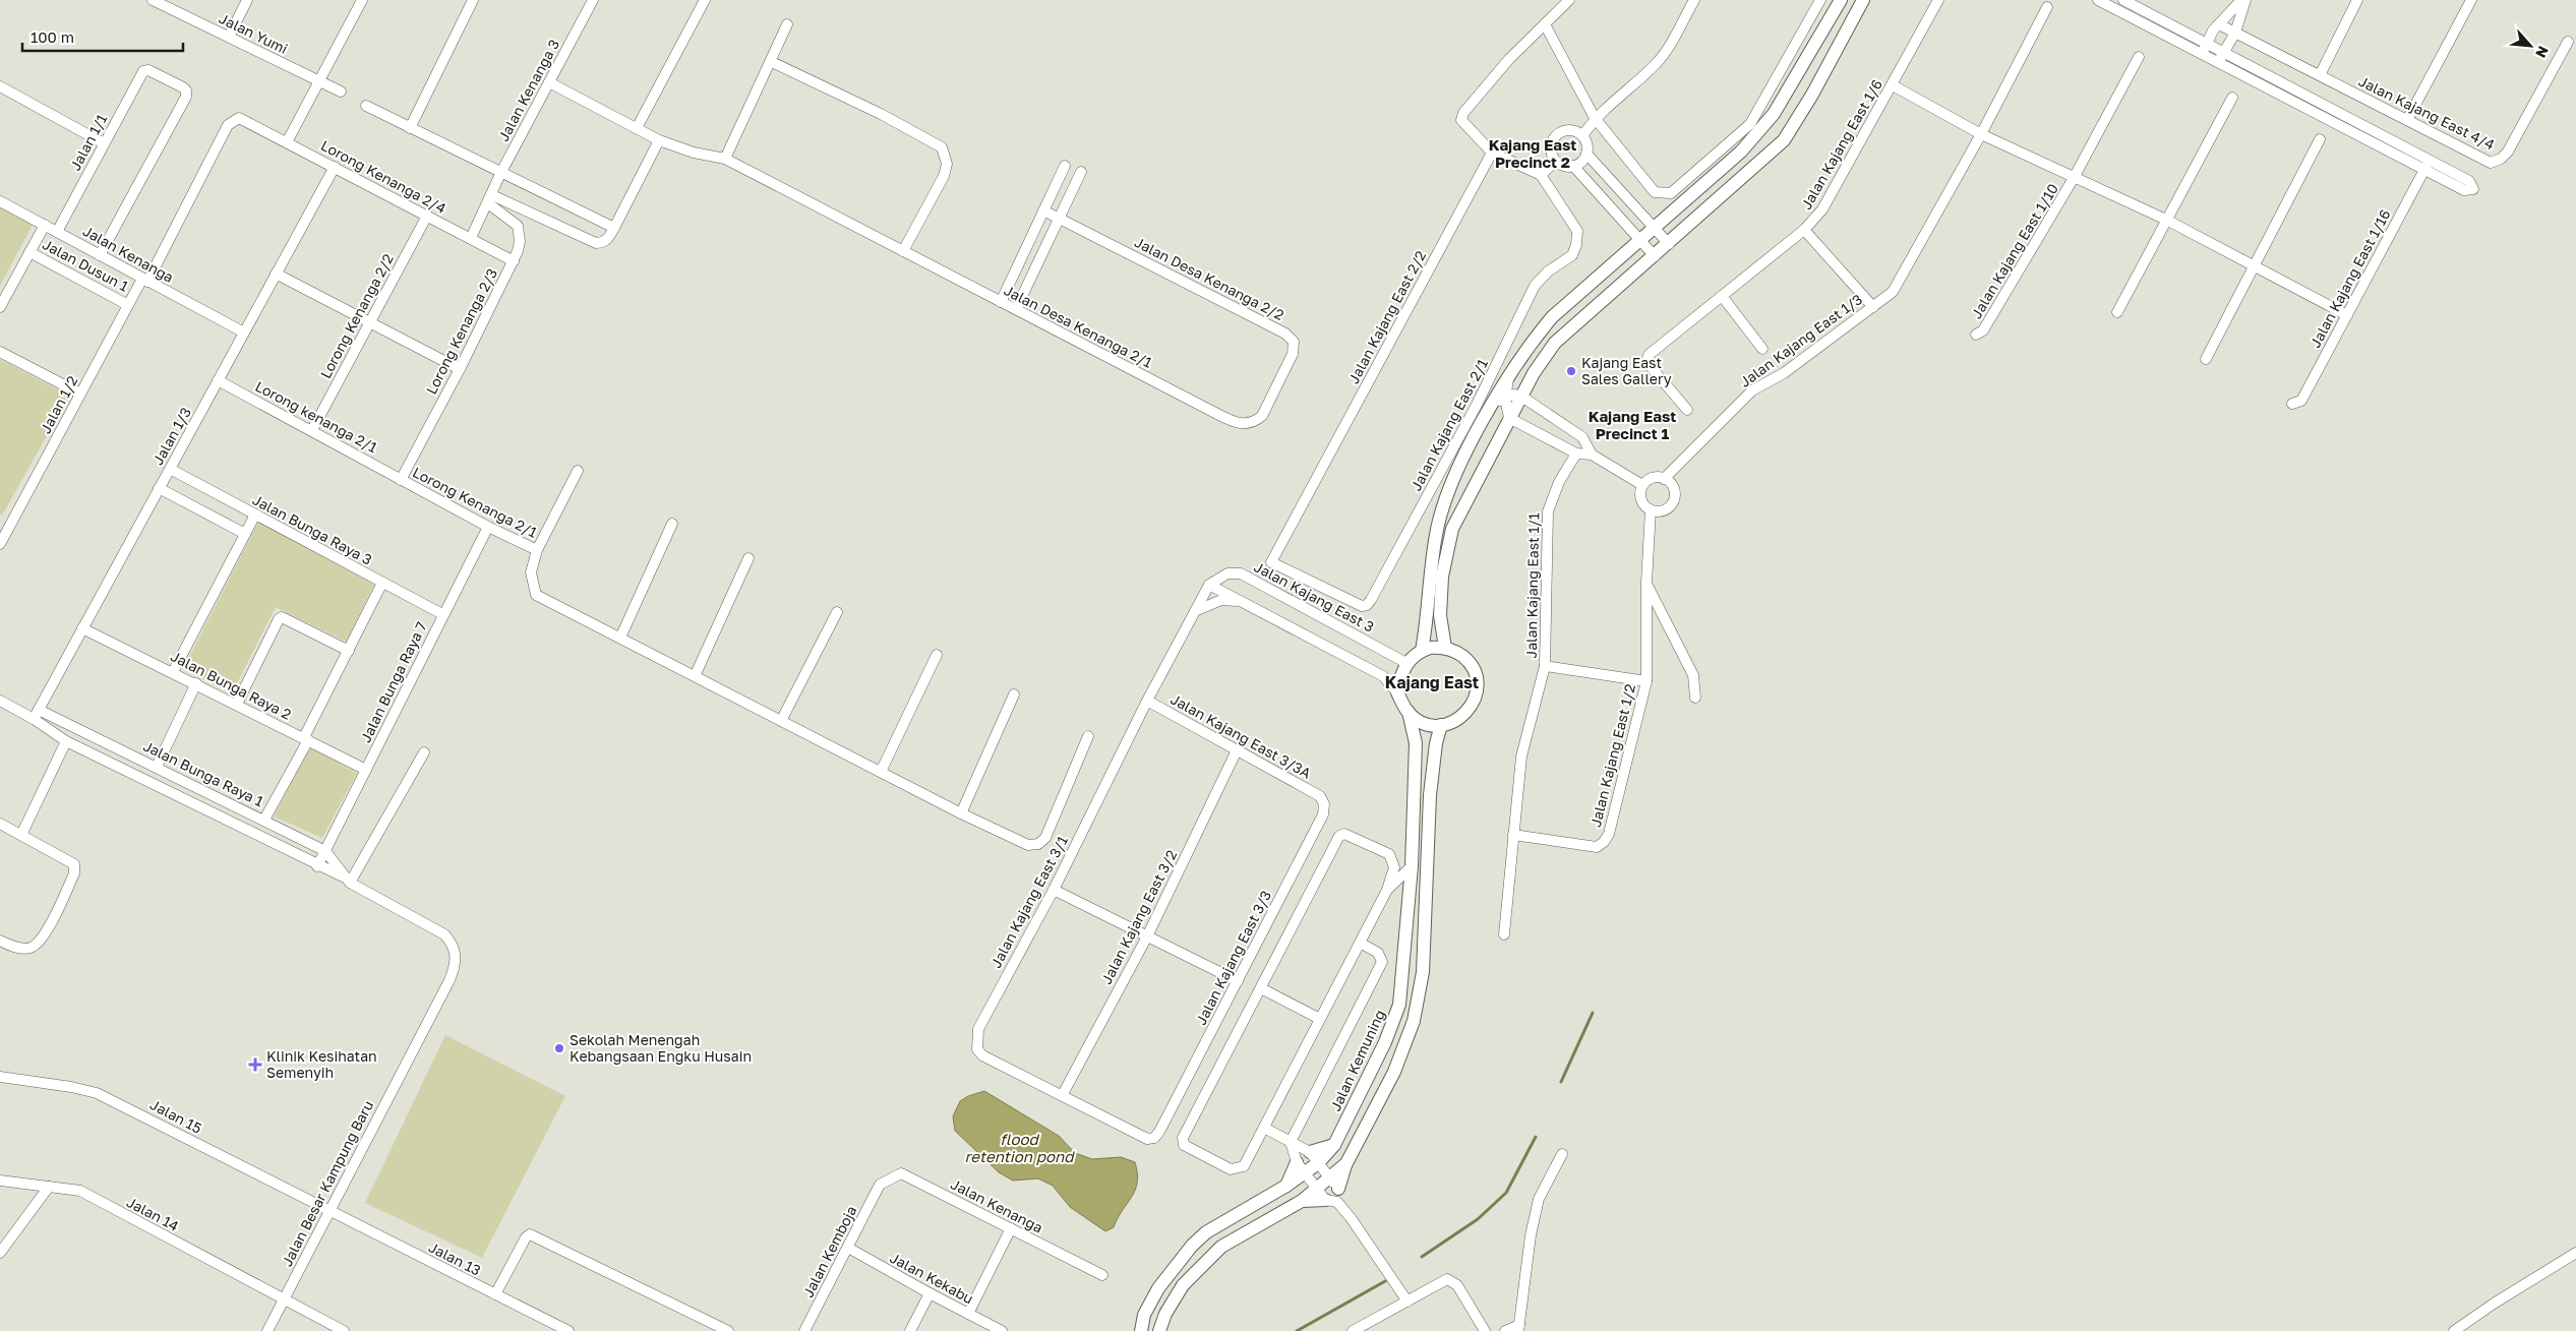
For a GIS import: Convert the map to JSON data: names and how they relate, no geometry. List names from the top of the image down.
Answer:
{
  "streets": {
    "street": [
      "Jalan Yumi",
      "Jalan Kenanga 3",
      "Jalan Kajang East 4/4",
      "Jalan 1/1",
      "Jalan Kajang East 1/6",
      "Lorong Kenanga 2/4",
      "Jalan Kajang East 1/10",
      "Jalan Kenanga",
      "Jalan Dusun 1",
      "Jalan Desa Kenanga 2/2",
      "Jalan Kajang East 1/16",
      "Lorong Kenanga 2/2",
      "Jalan Kajang East 2/2",
      "Jalan Desa Kenanga 2/1",
      "Lorong Kenanga 2/3",
      "Jalan Kajang East 1/3",
      "Jalan 1/2",
      "Lorong kenanga 2/1",
      "Jalan Kajang East 2/1",
      "Jalan 1/3",
      "Lorong Kenanga 2/1",
      "Jalan Bunga Raya 3",
      "Jalan Kajang East 1/1",
      "Jalan Kajang East 3",
      "Jalan Bunga Raya 7",
      "Jalan Bunga Raya 2",
      "Jalan Kajang East 3/3A",
      "Jalan Kajang East 1/2",
      "Jalan Bunga Raya 1",
      "Jalan Kajang East 3/1",
      "Jalan Kajang East 3/2",
      "Jalan Kajang East 3/3",
      "Jalan Kemuning",
      "Jalan 15",
      "Jalan Besar Kampung Baru",
      "Jalan 14",
      "Jalan Kemboja",
      "Jalan 13",
      "Jalan Kekabu"
    ]
  },
  "crossings": [
    ["Jalan Kenanga 3", "Lorong Kenanga 2/4"],
    ["Jalan Kenanga 3", "Jalan Desa Kenanga 2/1"],
    ["Jalan Kenanga 3", "Lorong Kenanga 2/3"],
    ["Jalan 1/1", "Jalan Kenanga"],
    ["Lorong Kenanga 2/4", "Lorong Kenanga 2/2"],
    ["Lorong Kenanga 2/4", "Lorong Kenanga 2/3"],
    ["Lorong Kenanga 2/4", "Jalan 1/2"],
    ["Lorong Kenanga 2/4", "Jalan 1/3"],
    ["Jalan Kenanga", "Jalan 1/2"],
    ["Jalan Kenanga", "Jalan 1/3"],
    ["Jalan Kenanga", "Jalan Kemboja"],
    ["Jalan Dusun 1", "Jalan 1/2"],
    ["Jalan Desa Kenanga 2/2", "Jalan Desa Kenanga 2/1"],
    ["Lorong Kenanga 2/2", "Lorong kenanga 2/1"],
    ["Jalan Kajang East 2/2", "Jalan Kajang East 2/1"],
    ["Lorong Kenanga 2/3", "Lorong kenanga 2/1"],
    ["Lorong Kenanga 2/3", "Lorong Kenanga 2/1"],
    ["Jalan Kajang East 1/3", "Jalan Kajang East 1/2"],
    ["Lorong kenanga 2/1", "Jalan 1/3"],
    ["Lorong kenanga 2/1", "Lorong Kenanga 2/1"],
    ["Jalan 1/3", "Jalan Bunga Raya 3"],
    ["Jalan 1/3", "Jalan Bunga Raya 2"],
    ["Jalan 1/3", "Jalan Bunga Raya 1"],
    ["Jalan 1/3", "Jalan Besar Kampung Baru"],
    ["Lorong Kenanga 2/1", "Jalan Bunga Raya 7"],
    ["Jalan Bunga Raya 3", "Jalan Bunga Raya 7"],
    ["Jalan Kajang East 1/1", "Jalan Kajang East 1/2"],
    ["Jalan Kajang East 3", "Jalan Kajang East 3/1"],
    ["Jalan Kajang East 3", "Jalan Kemuning"],
    ["Jalan Bunga Raya 7", "Jalan Bunga Raya 2"],
    ["Jalan Bunga Raya 7", "Jalan Bunga Raya 1"],
    ["Jalan Bunga Raya 7", "Jalan Besar Kampung Baru"],
    ["Jalan Kajang East 3/3A", "Jalan Kajang East 3/1"],
    ["Jalan Kajang East 3/3A", "Jalan Kajang East 3/2"],
    ["Jalan Kajang East 3/3A", "Jalan Kajang East 3/3"],
    ["Jalan Bunga Raya 1", "Jalan Besar Kampung Baru"],
    ["Jalan Kajang East 3/1", "Jalan Kajang East 3/2"],
    ["Jalan Kajang East 3/1", "Jalan Kajang East 3/3"],
    ["Jalan 15", "Jalan Besar Kampung Baru"],
    ["Jalan 15", "Jalan 13"],
    ["Jalan Besar Kampung Baru", "Jalan 14"],
    ["Jalan Besar Kampung Baru", "Jalan 13"],
    ["Jalan Kemboja", "Jalan Kekabu"]
  ],
  "districts": ["Kajang East Precinct 2", "Kajang East Precinct 1", "Kajang East"],
  "water": ["flood retention pond"],
  "places": {
    "other": ["Kajang East Sales Gallery", "Sekolah Menengah Kebangsaan Engku Husain"],
    "health": ["Klinik Kesihatan Semenyih"]
  },
  "scale_bar": "100 m",
  "north": "bottom right"
}
